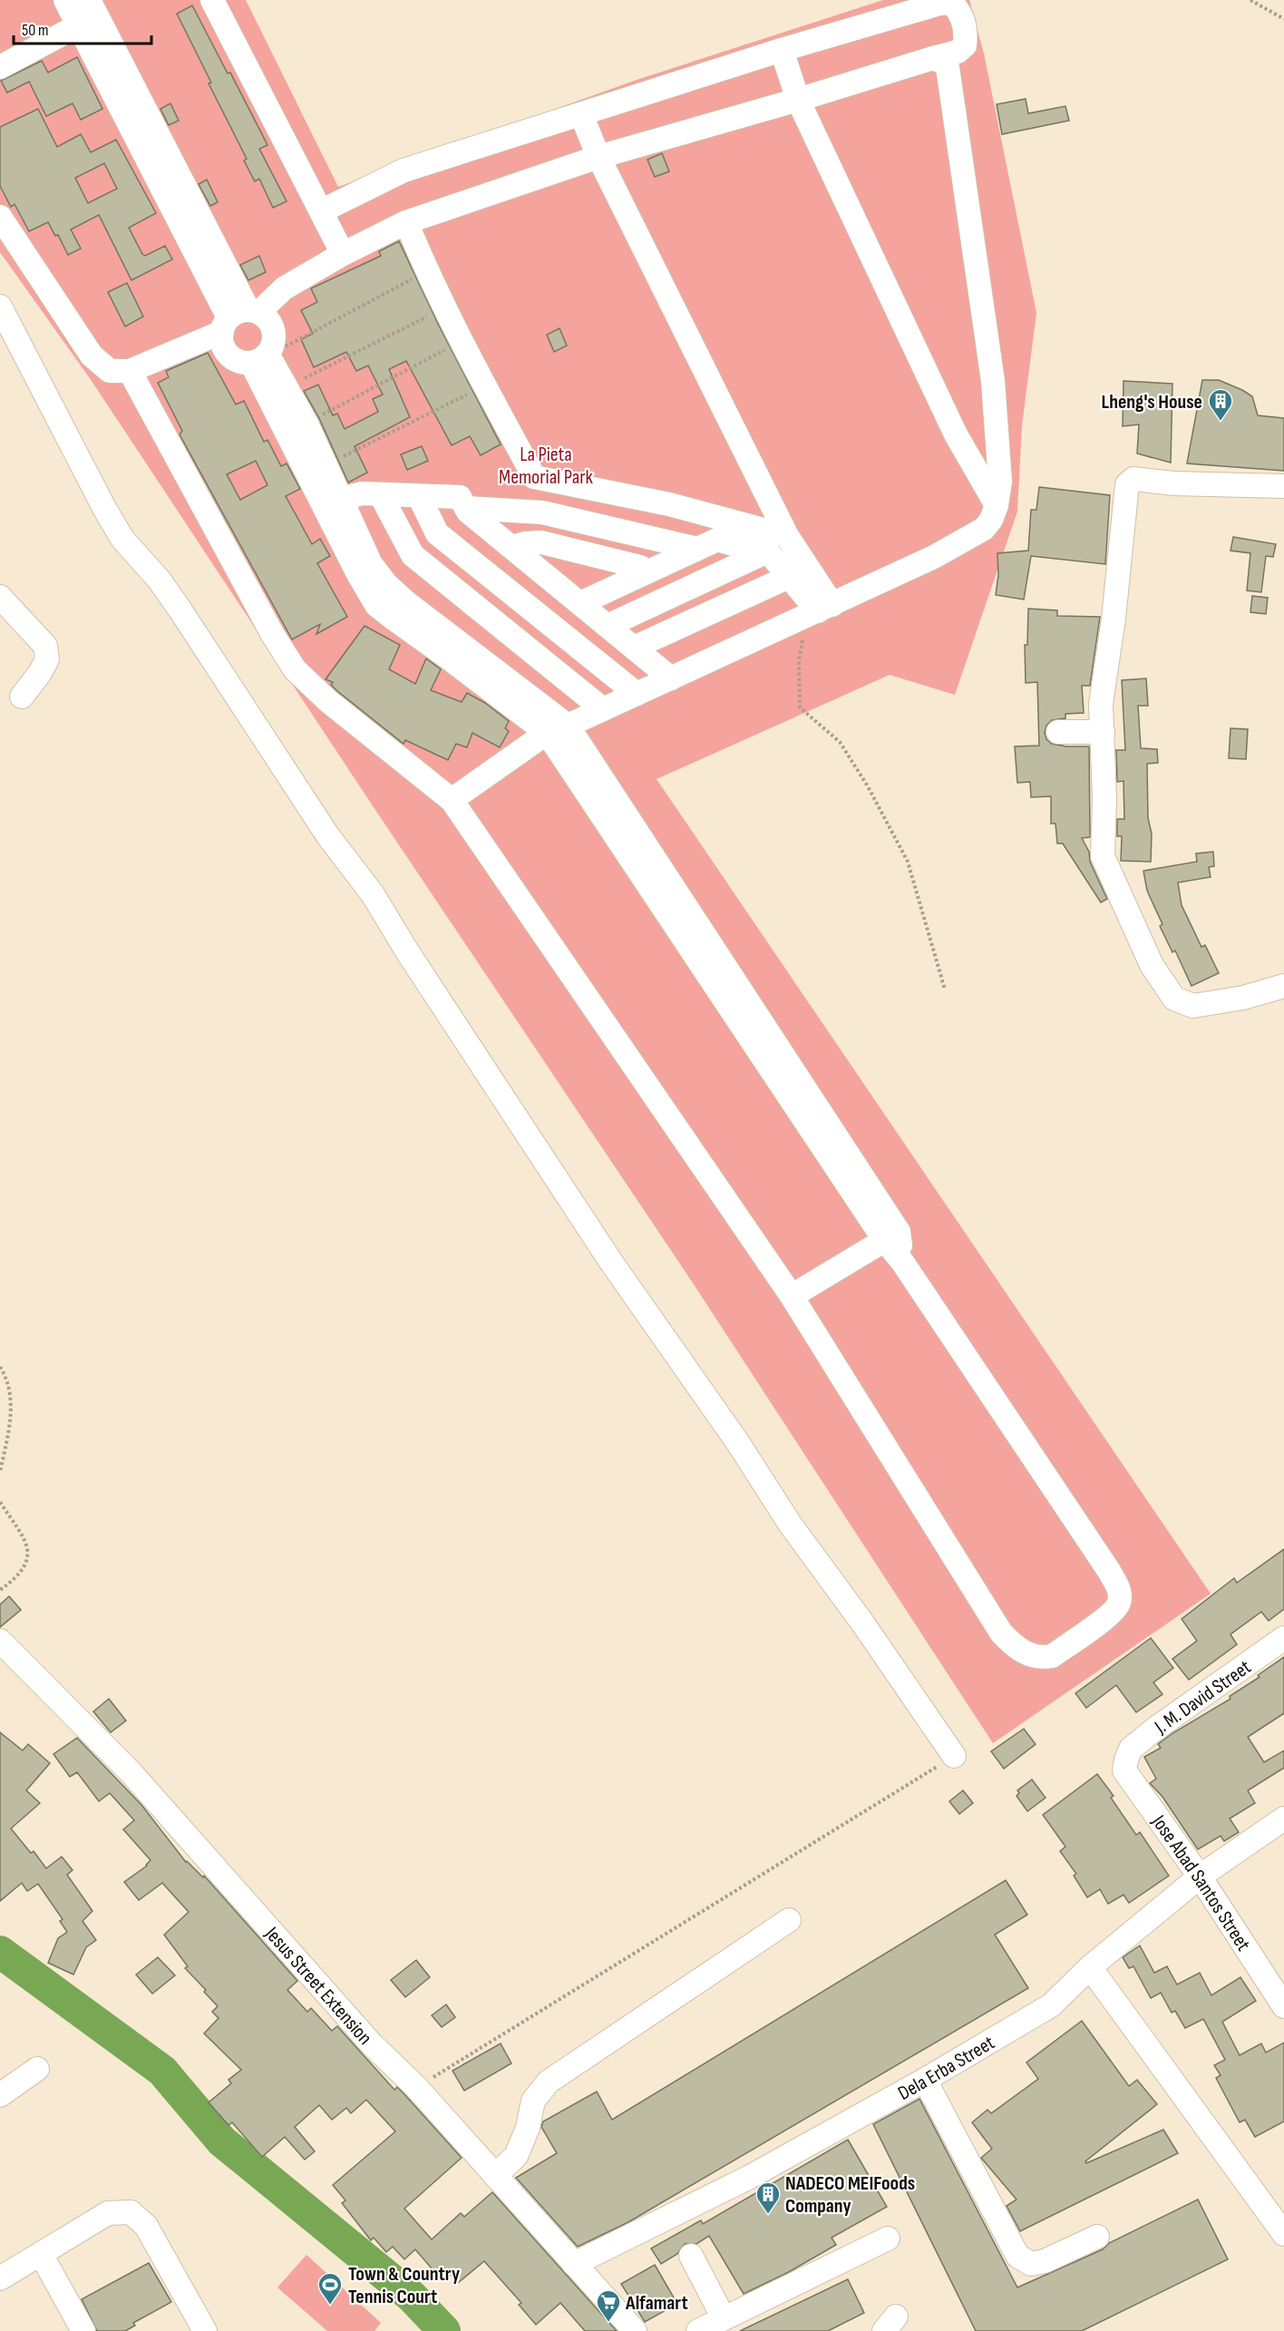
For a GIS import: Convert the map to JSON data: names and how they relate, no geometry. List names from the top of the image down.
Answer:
{
  "streets": {
    "street": [
      "J. M. David Street",
      "Jose Abad Santos Street",
      "Jesus Street Extension",
      "Dela Erba Street"
    ]
  },
  "crossings": [
    ["J. M. David Street", "Jose Abad Santos Street"],
    ["Jose Abad Santos Street", "Dela Erba Street"],
    ["Jesus Street Extension", "Dela Erba Street"]
  ],
  "parks": ["La Pieta Memorial Park"],
  "places": {
    "building": ["Lheng's House", "NADECO MEIFoods Company"],
    "sports": ["Town & Country Tennis Court"],
    "supermarket": ["Alfamart"]
  },
  "scale_bar": "50 m"
}
